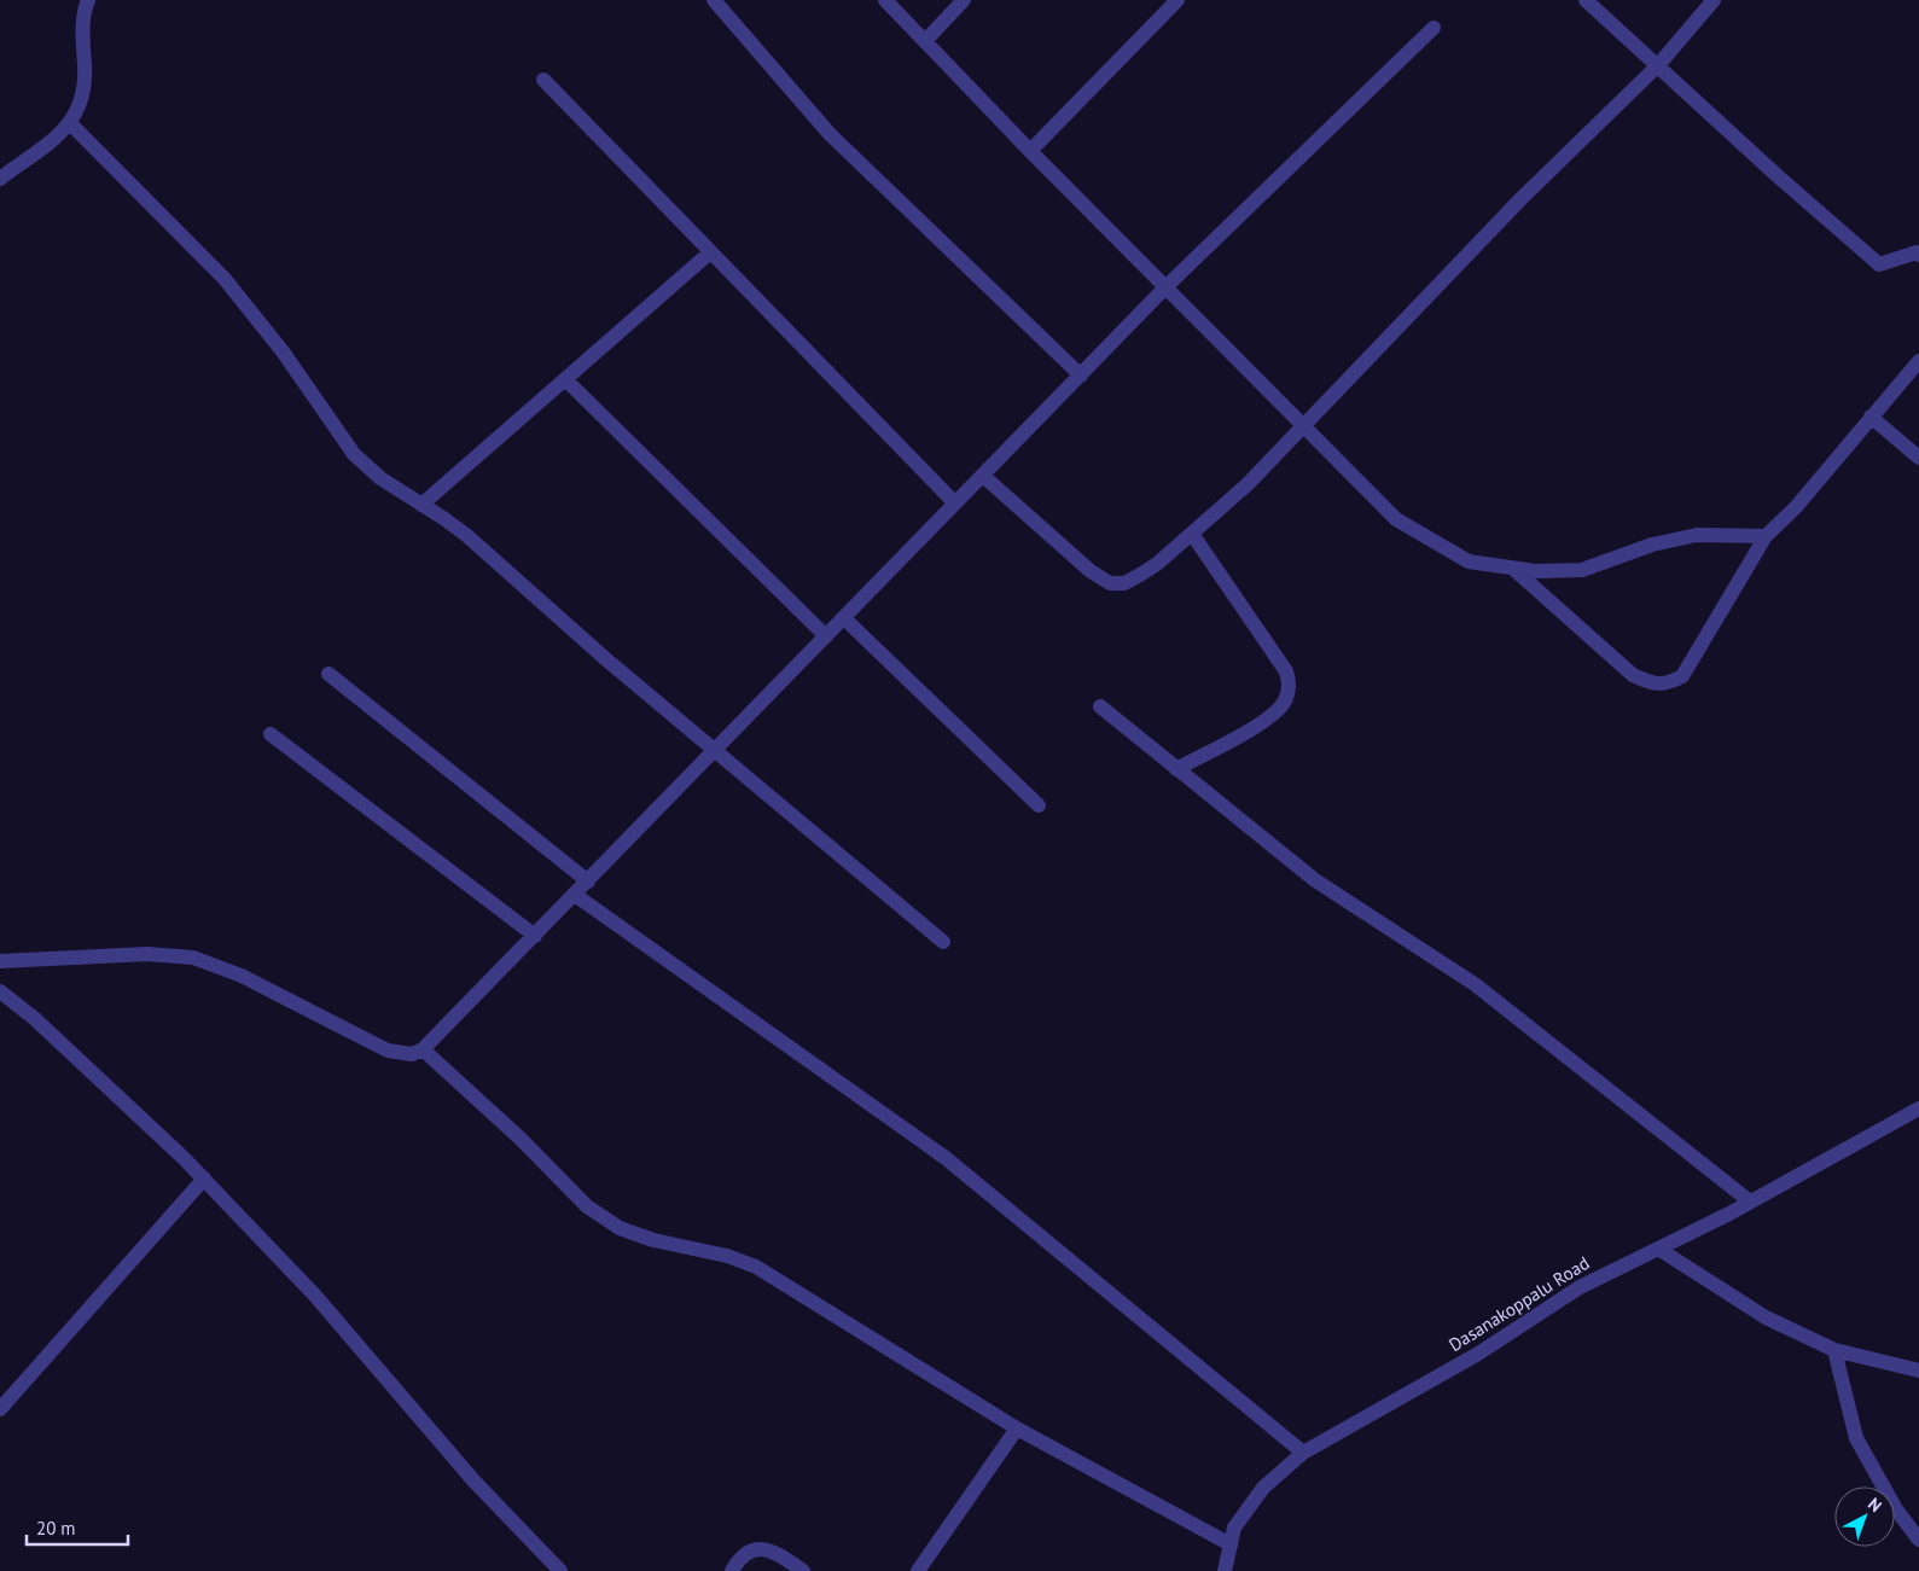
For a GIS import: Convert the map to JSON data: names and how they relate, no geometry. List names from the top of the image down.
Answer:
{
  "streets": {
    "street": ["Dasanakoppalu Road"]
  },
  "scale_bar": "20 m",
  "north": "top right"
}
